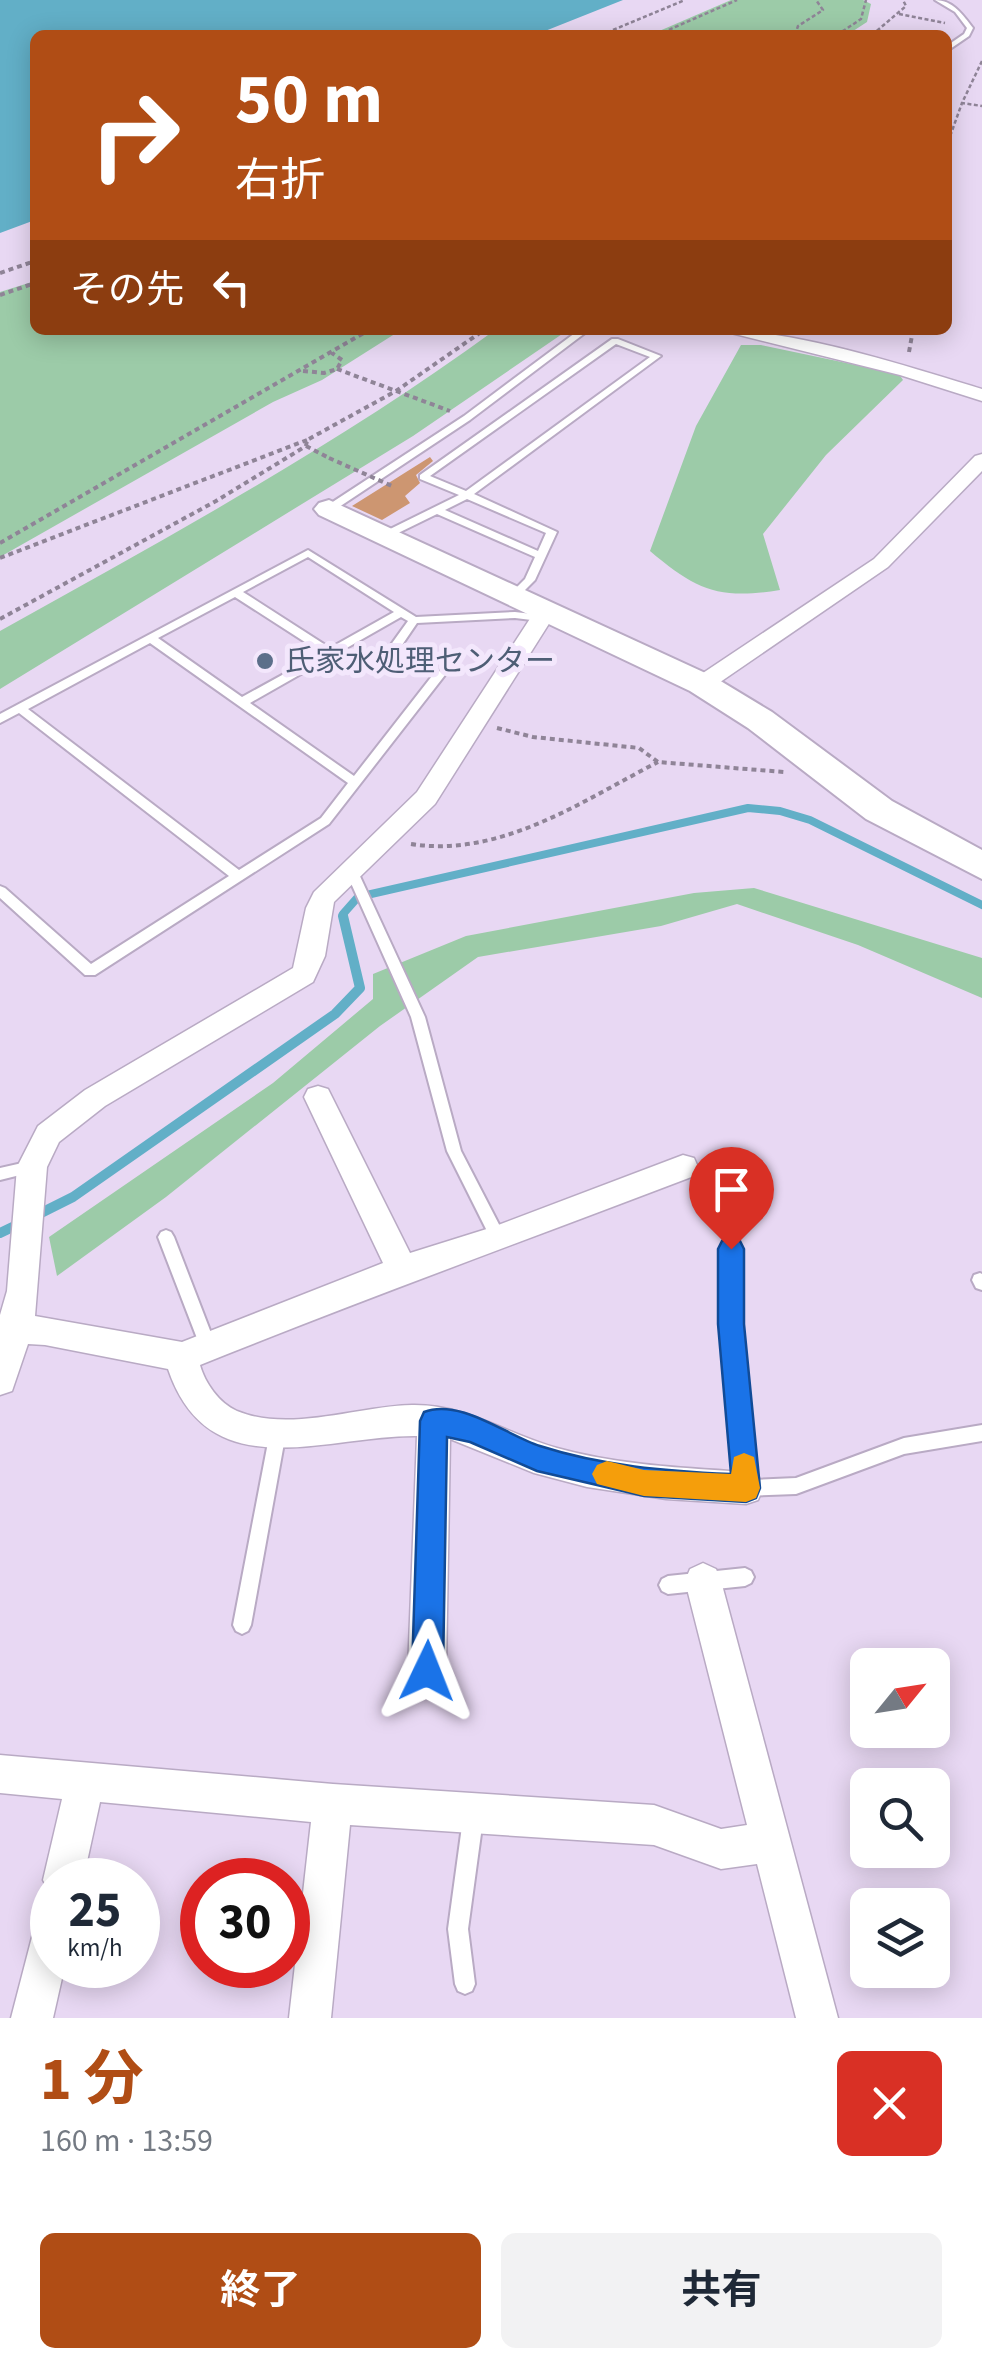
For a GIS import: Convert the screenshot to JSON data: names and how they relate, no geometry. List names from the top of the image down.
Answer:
{
  "places": ["氏家水処理センター"],
  "north": "top right",
  "page": {
    "turn": ["50 m", "右折"],
    "then": "その先",
    "speed": "25 km/h",
    "limit": "30",
    "heading": ["1 分", "160 m · 13:59"],
    "buttons": ["終了", "共有"]
  }
}
